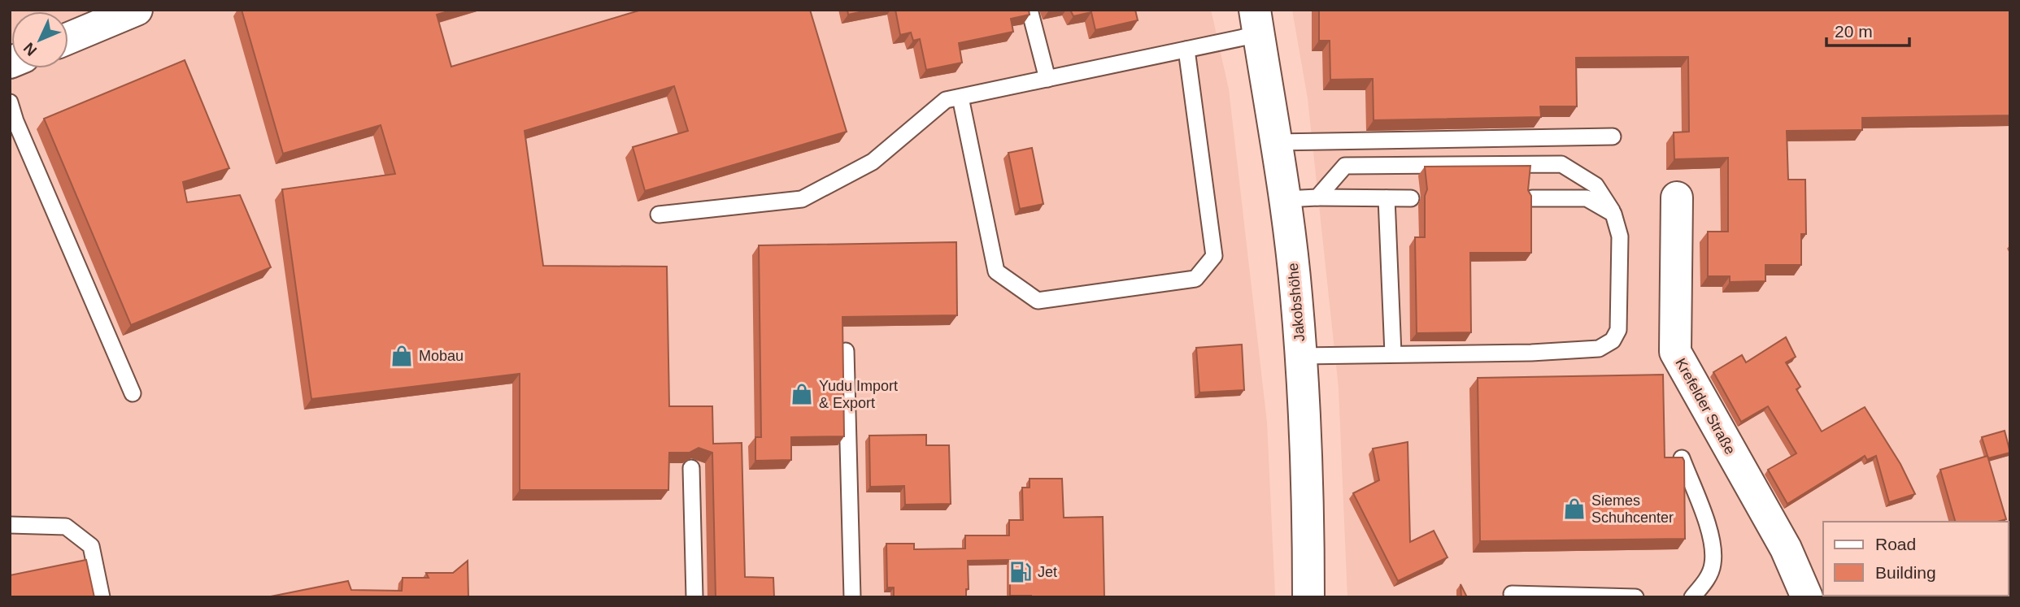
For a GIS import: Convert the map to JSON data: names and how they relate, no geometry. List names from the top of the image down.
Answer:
{
  "streets": {
    "street": ["Jakobshöhe", "Krefelder Straße"]
  },
  "places": {
    "shop": ["Mobau", "Yudu Import & Export", "Siemes Schuhcenter"],
    "fuel station": ["Jet"]
  },
  "legend": ["Road", "Building"],
  "scale_bar": "20 m",
  "north": "bottom left"
}
